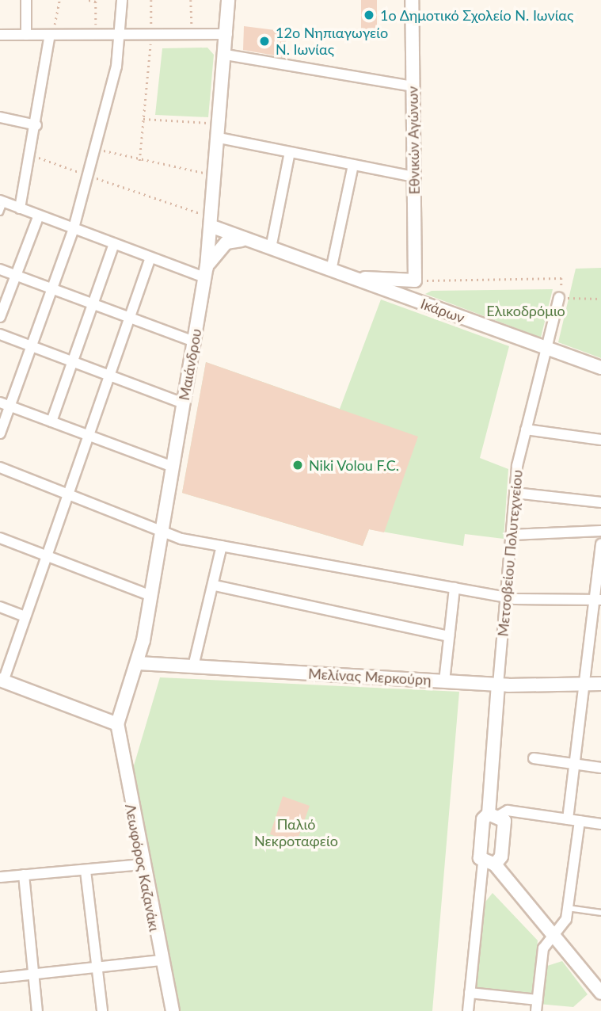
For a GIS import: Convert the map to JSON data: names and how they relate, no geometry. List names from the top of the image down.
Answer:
{
  "streets": {
    "street": [
      "Εθνικών Αγώνων",
      "Ικάρων",
      "Μαιάνδρου",
      "Μετσοβείου Πολυτεχνείου",
      "Μελίνας Μερκούρη",
      "Λεωφόρος Καζανάκι"
    ]
  },
  "crossings": [
    ["Εθνικών Αγώνων", "Ικάρων"],
    ["Ικάρων", "Μαιάνδρου"],
    ["Ικάρων", "Μετσοβείου Πολυτεχνείου"],
    ["Μαιάνδρου", "Μελίνας Μερκούρη"],
    ["Μαιάνδρου", "Λεωφόρος Καζανάκι"],
    ["Μετσοβείου Πολυτεχνείου", "Μελίνας Μερκούρη"]
  ],
  "parks": ["Ελικοδρόμιο", "Παλιό Νεκροταφείο"],
  "places": ["1ο Δημοτικό Σχολείο Ν. Ιωνίας", "12ο Νηπιαγωγείο Ν. Ιωνίας", "Niki Volou F.C."]
}
